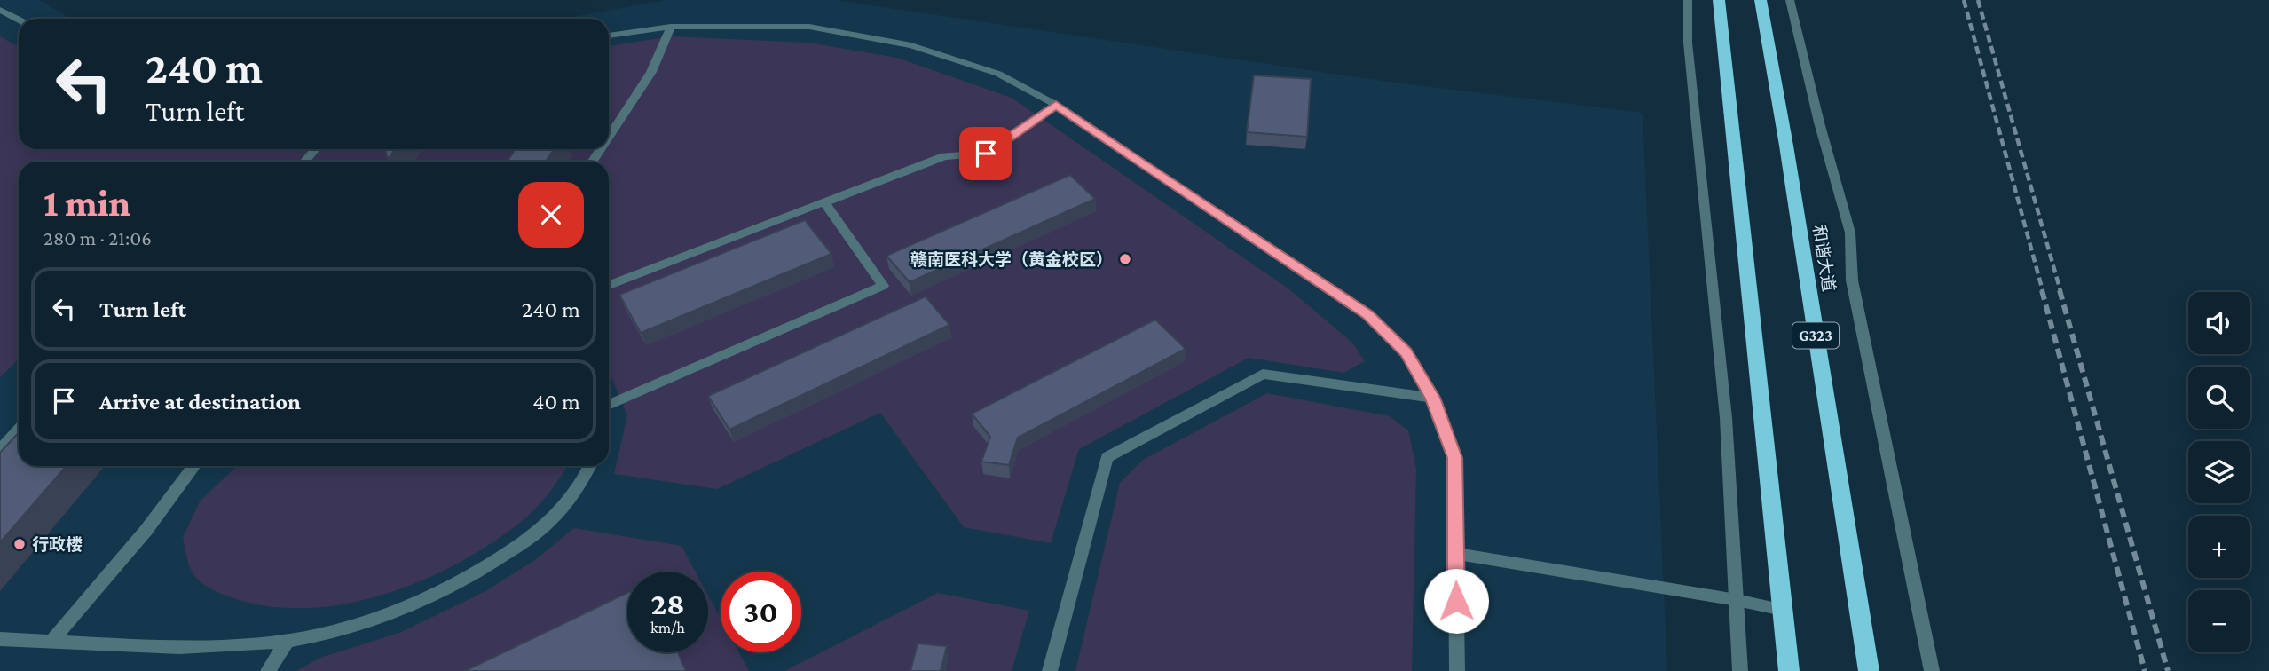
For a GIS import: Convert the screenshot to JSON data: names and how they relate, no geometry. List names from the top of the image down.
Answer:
{
  "streets": {
    "highway": ["和谐大道", "G323"]
  },
  "places": ["赣南医科大学（黄金校区）", "行政楼"],
  "page": {
    "turn": ["240 m", "Turn left"],
    "heading": ["1 min", "280 m · 21:06"],
    "list": [
      {
        "name": "Turn left",
        "value": "240 m"
      },
      {
        "name": "Arrive at destination",
        "value": "40 m"
      }
    ],
    "map_buttons": ["+", "−"],
    "speed": "28 km/h",
    "limit": "30"
  }
}
